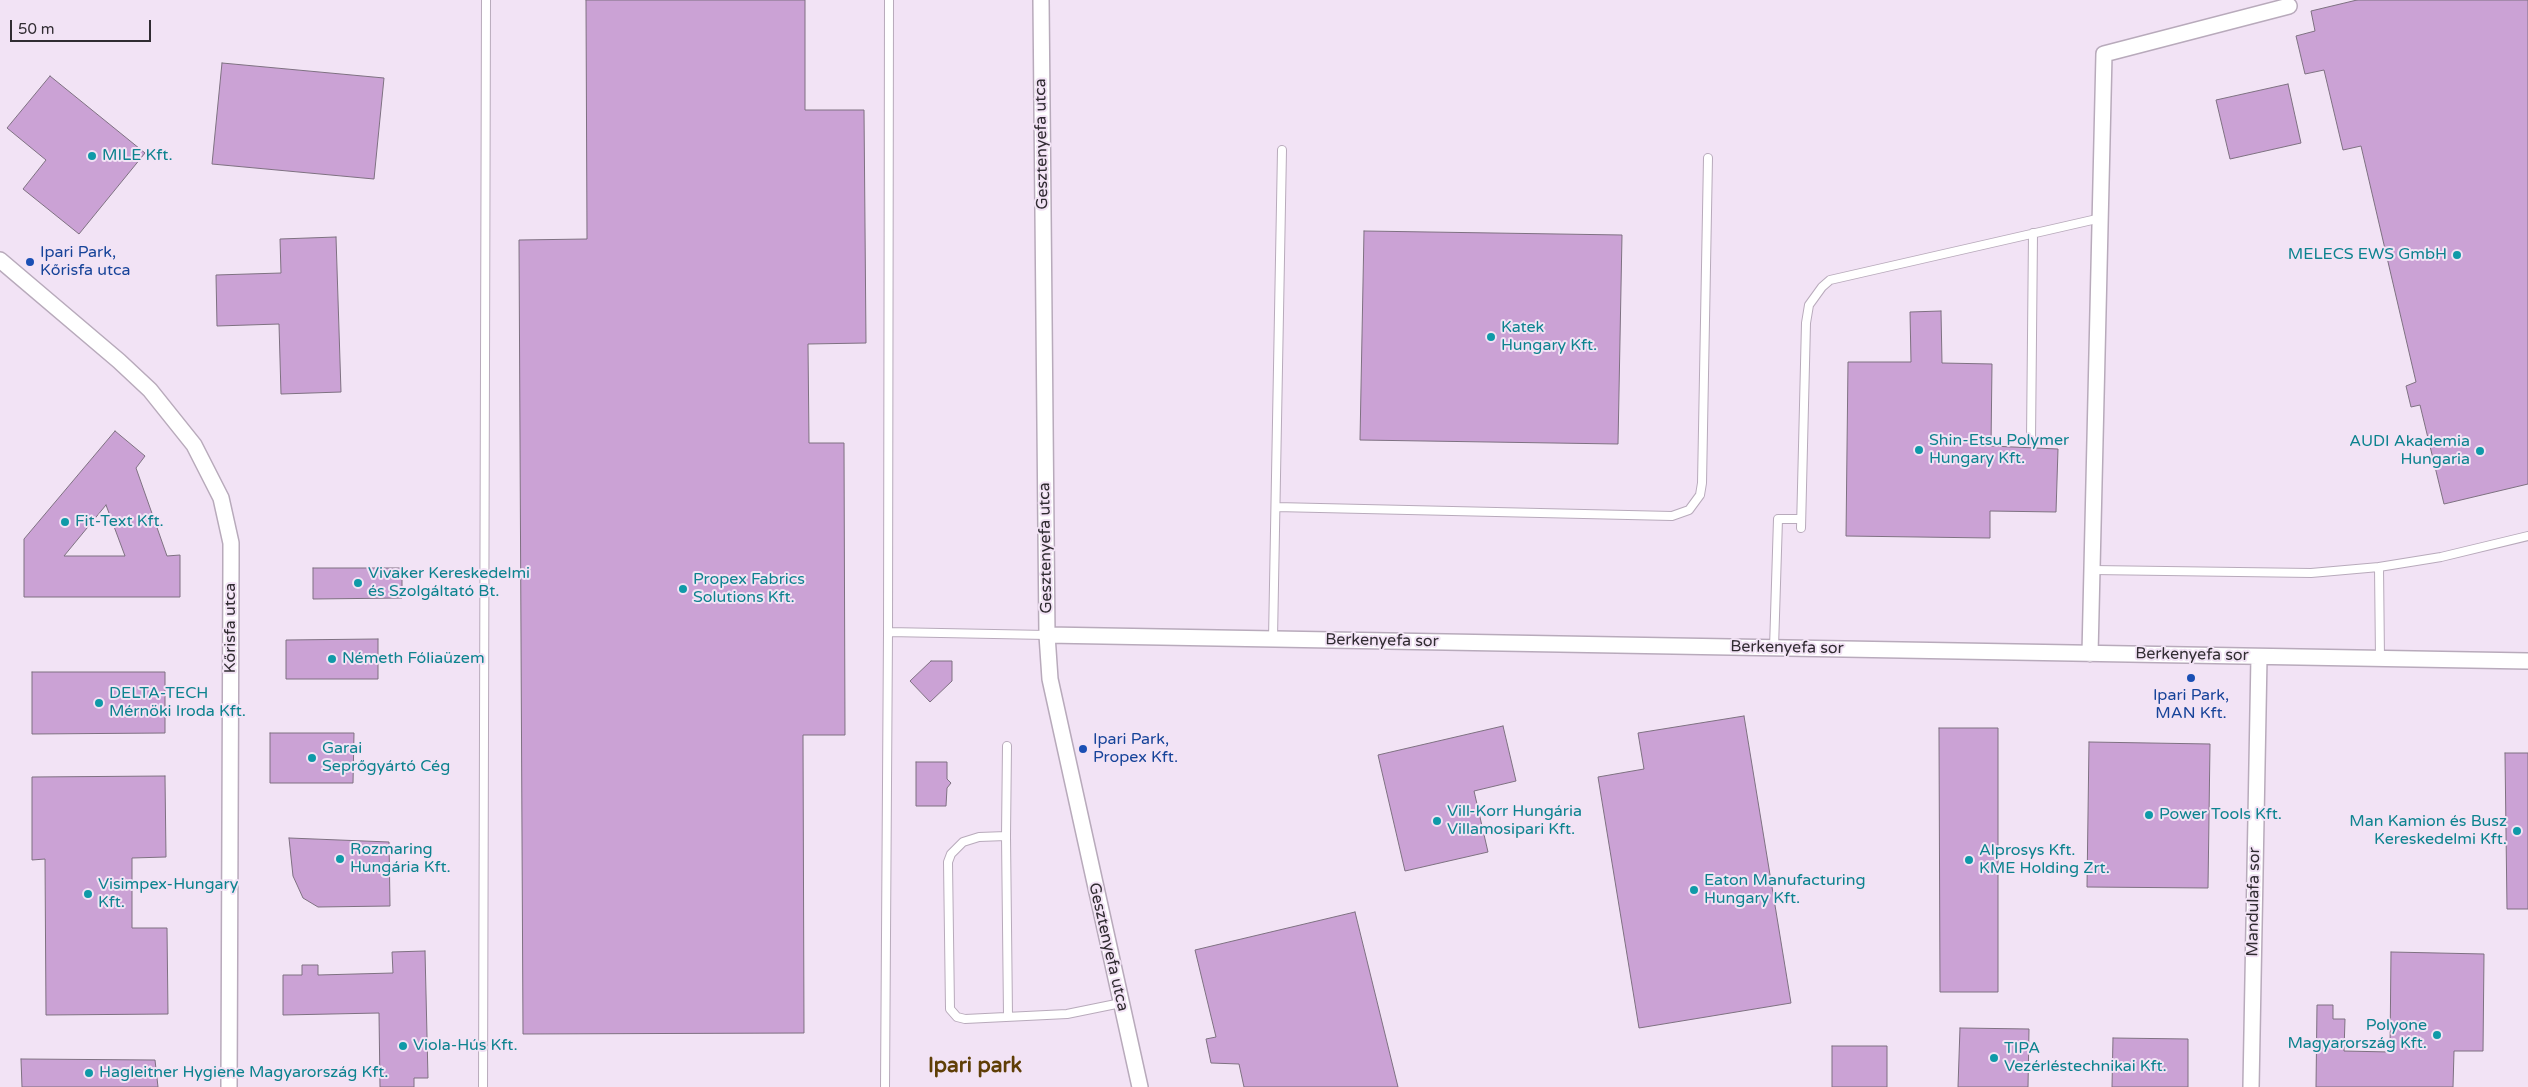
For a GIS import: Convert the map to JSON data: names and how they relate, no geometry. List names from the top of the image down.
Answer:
{
  "streets": {
    "street": [
      "Gesztenyefa utca",
      "Kőrisfa utca",
      "Berkenyefa sor",
      "Mandulafa sor"
    ]
  },
  "crossings": [
    ["Gesztenyefa utca", "Berkenyefa sor"],
    ["Berkenyefa sor", "Mandulafa sor"]
  ],
  "districts": ["Ipari park"],
  "places": [
    "MILE Kft.",
    "MELECS EWS GmbH",
    "Ipari Park, Kőrisfa utca",
    "Katek Hungary Kft.",
    "Shin-Etsu Polymer Hungary Kft.",
    "AUDI Akademia Hungaria",
    "Fit-Text Kft.",
    "Vivaker Kereskedelmi és Szolgáltató Bt.",
    "Propex Fabrics Solutions Kft.",
    "Németh Fóliaüzem",
    "Ipari Park, MAN Kft.",
    "DELTA-TECH Mérnöki Iroda Kft.",
    "Ipari Park, Propex Kft.",
    "Garai Seprőgyártó Cég",
    "Power Tools Kft.",
    "Vill-Korr Hungária Villamosipari Kft.",
    "Man Kamion és Busz Kereskedelmi Kft.",
    "Rozmaring Hungária Kft.",
    "Alprosys Kft. KME Holding Zrt.",
    "Eaton Manufacturing Hungary Kft.",
    "Visimpex-Hungary Kft.",
    "Polyone Magyarország Kft.",
    "Viola-Hús Kft.",
    "TIPA Vezérléstechnikai Kft.",
    "Hagleitner Hygiene Magyarország Kft."
  ],
  "scale_bar": "50 m"
}
